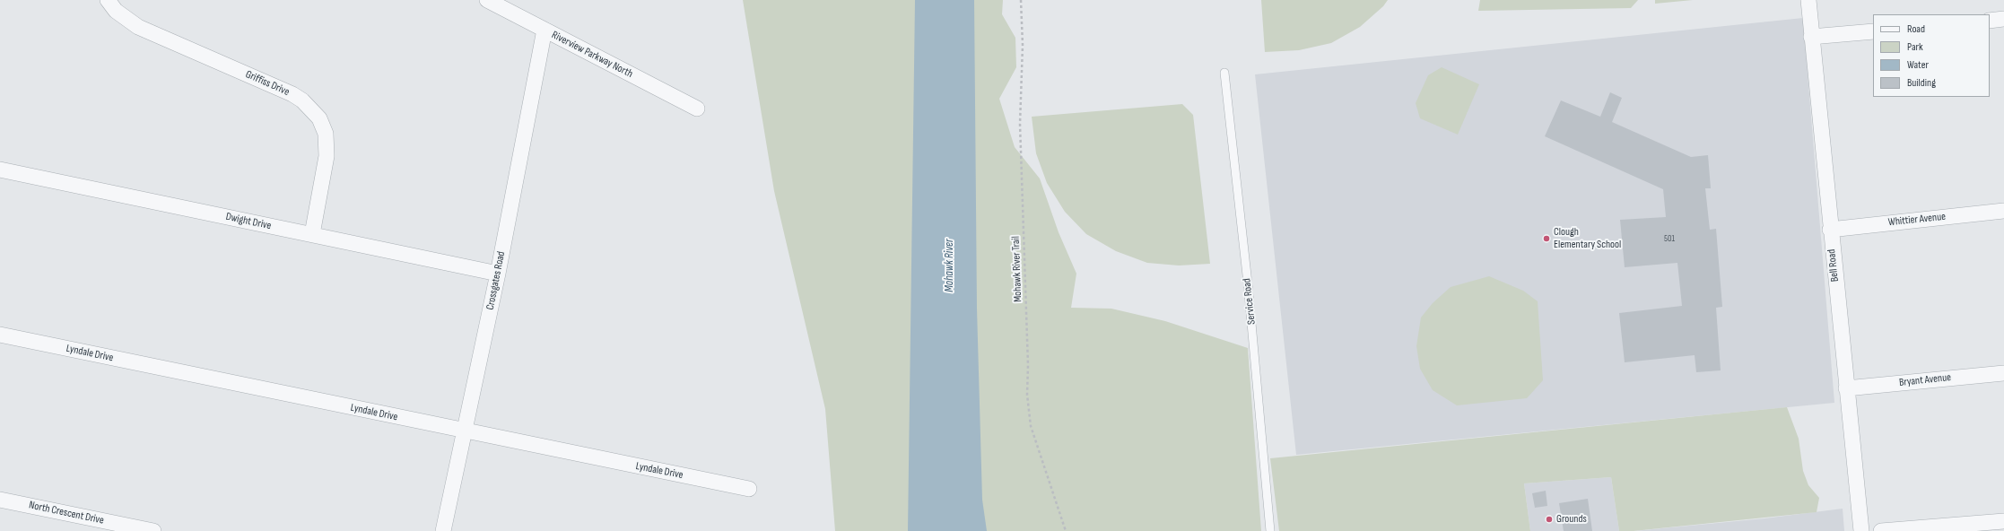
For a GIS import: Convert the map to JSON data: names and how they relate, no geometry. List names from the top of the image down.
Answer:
{
  "streets": {
    "street": [
      "Riverview Parkway North",
      "Griffiss Drive",
      "Whittier Avenue",
      "Dwight Drive",
      "Bell Road",
      "Crossgates Road",
      "Lyndale Drive",
      "Bryant Avenue",
      "North Crescent Drive"
    ],
    "lane": ["Service Road"],
    "path": ["Mohawk River Trail"]
  },
  "crossings": [
    ["Riverview Parkway North", "Crossgates Road"],
    ["Griffiss Drive", "Dwight Drive"],
    ["Whittier Avenue", "Bell Road"],
    ["Dwight Drive", "Crossgates Road"],
    ["Bell Road", "Bryant Avenue"],
    ["Crossgates Road", "Lyndale Drive"]
  ],
  "water": ["Mohawk River"],
  "places": ["Clough Elementary School", "Grounds"],
  "house_numbers": ["501"],
  "legend": [
    "Road",
    "Park",
    "Water",
    "Building"
  ]
}
